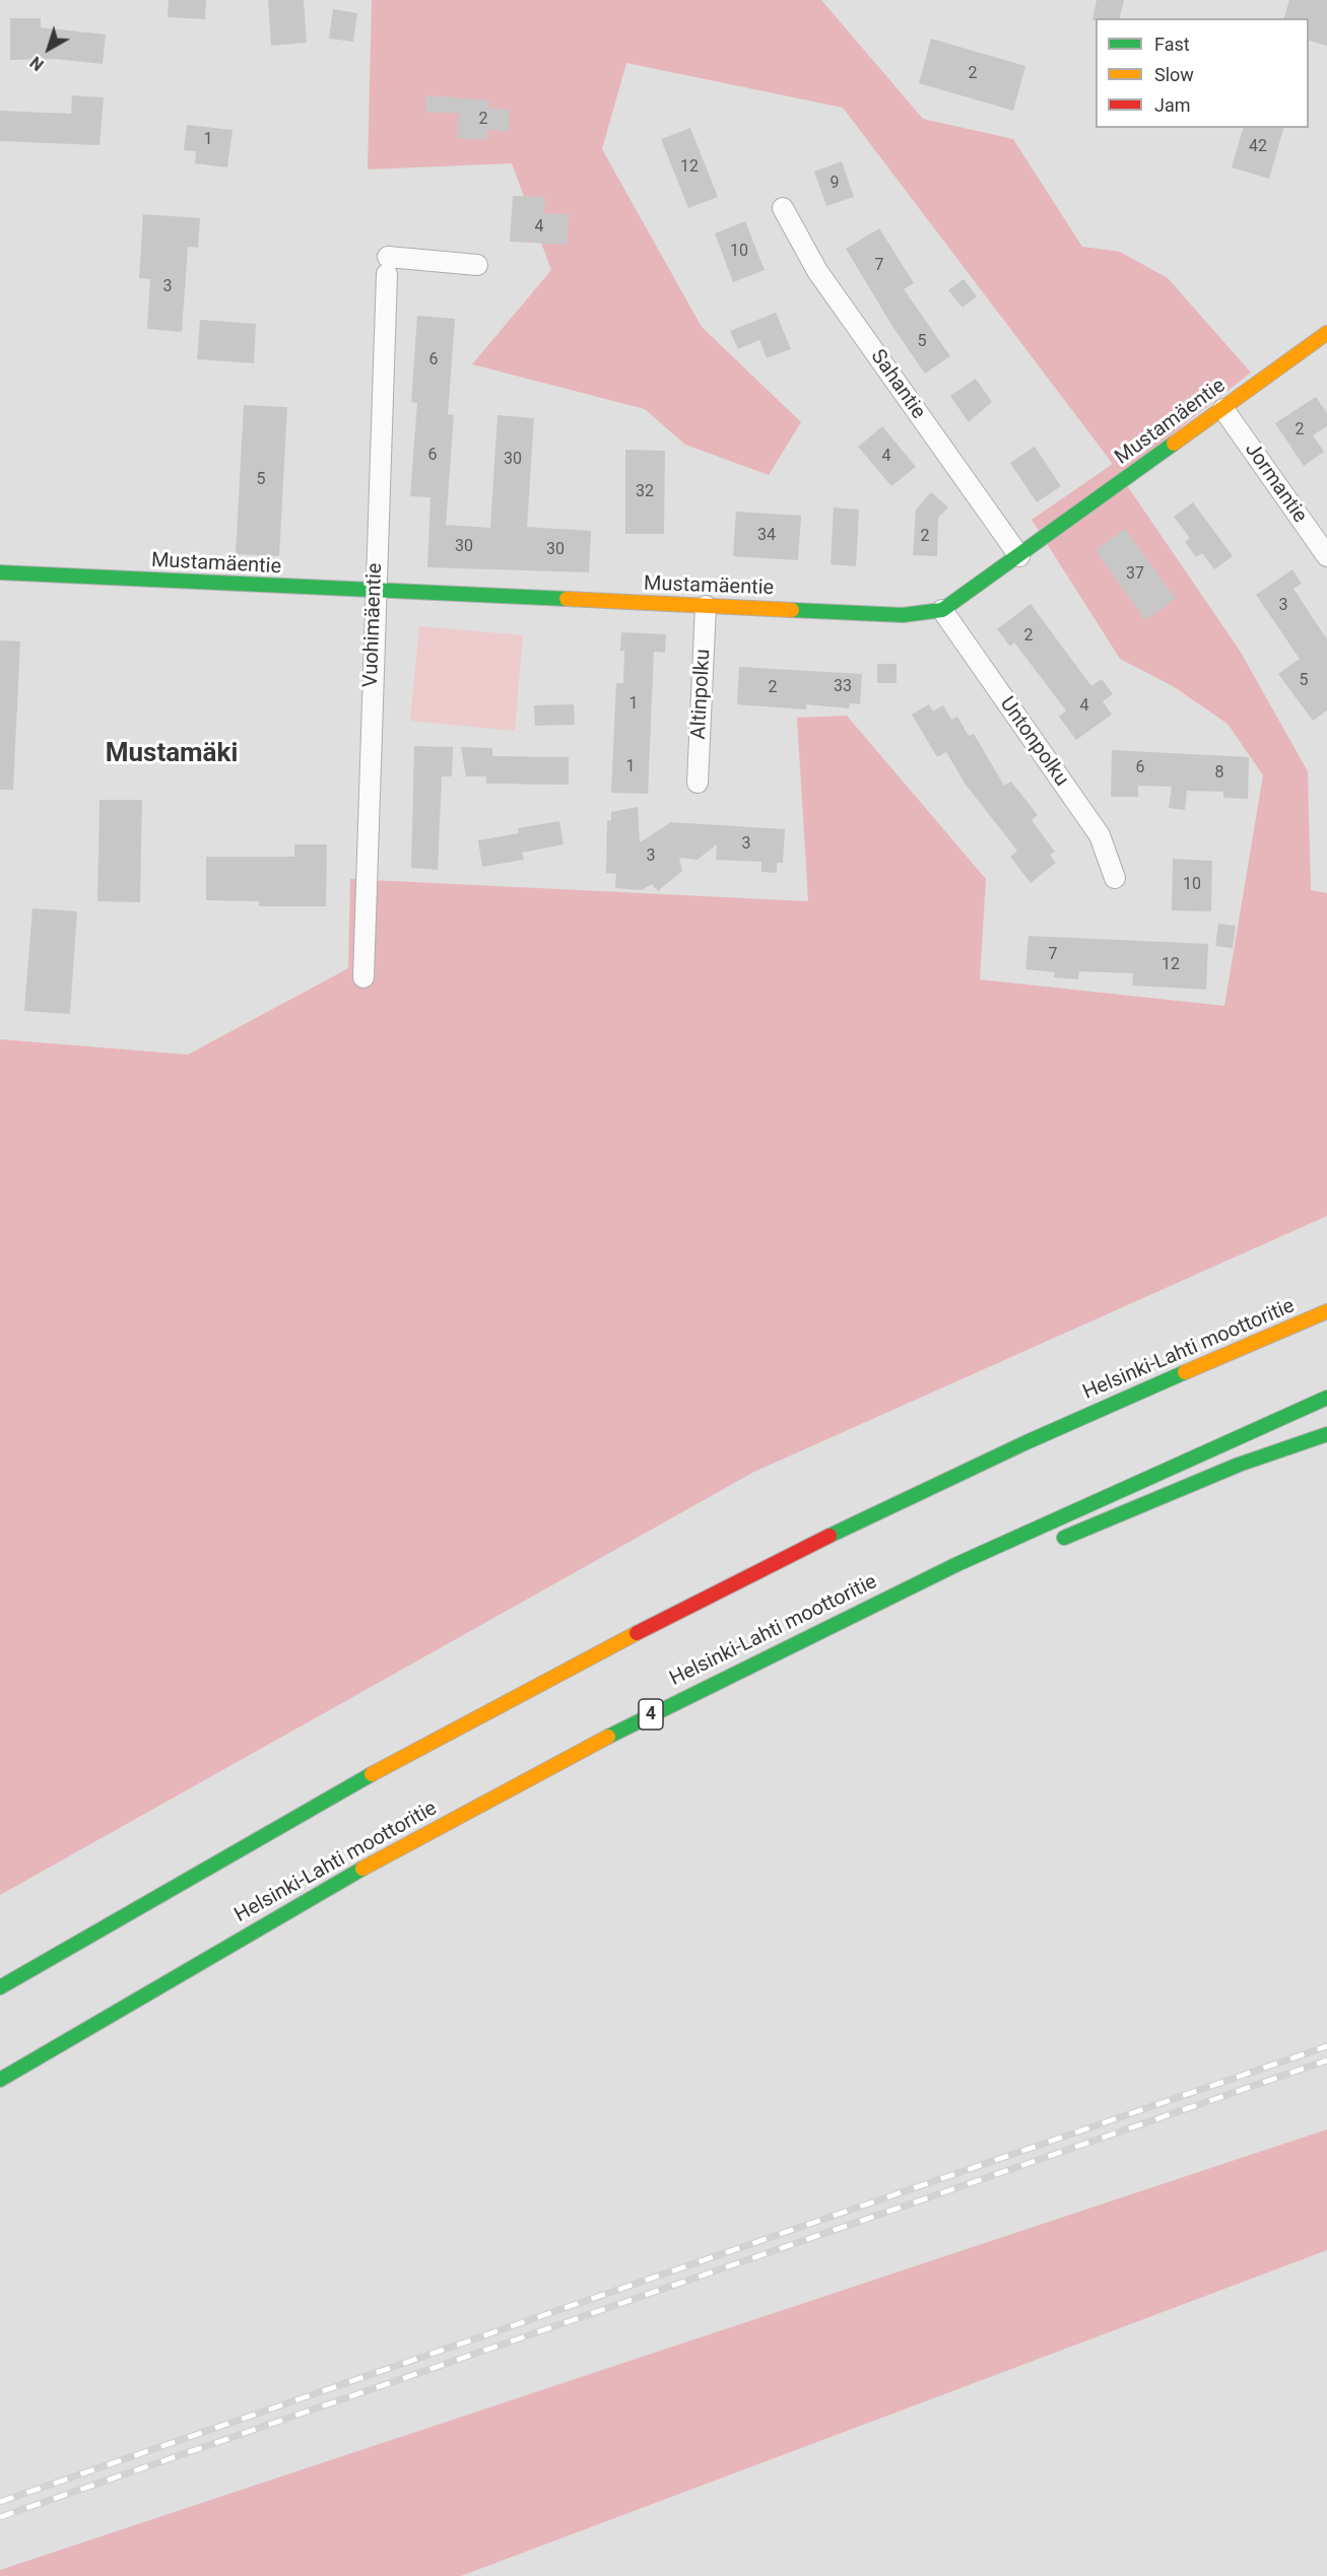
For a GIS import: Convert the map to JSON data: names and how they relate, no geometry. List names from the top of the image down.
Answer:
{
  "streets": {
    "main road": ["Mustamäentie", "Helsinki-Lahti moottoritie", "4"],
    "street": [
      "Sahantie",
      "Jormantie",
      "Vuohimäentie",
      "Altinpolku",
      "Untonpolku"
    ]
  },
  "crossings": [
    ["Sahantie", "Mustamäentie"],
    ["Mustamäentie", "Jormantie"],
    ["Mustamäentie", "Vuohimäentie"],
    ["Mustamäentie", "Altinpolku"],
    ["Mustamäentie", "Untonpolku"]
  ],
  "districts": ["Mustamäki"],
  "house_numbers": [
    "2",
    "2",
    "1",
    "42",
    "12",
    "9",
    "4",
    "10",
    "7",
    "3",
    "5",
    "6",
    "2",
    "6",
    "4",
    "30",
    "5",
    "32",
    "34",
    "2",
    "30",
    "30",
    "37",
    "3",
    "2",
    "5",
    "33",
    "2",
    "1",
    "4",
    "1",
    "6",
    "8",
    "3",
    "3",
    "10",
    "7",
    "12"
  ],
  "legend": ["Fast", "Slow", "Jam"],
  "north": "bottom left"
}
